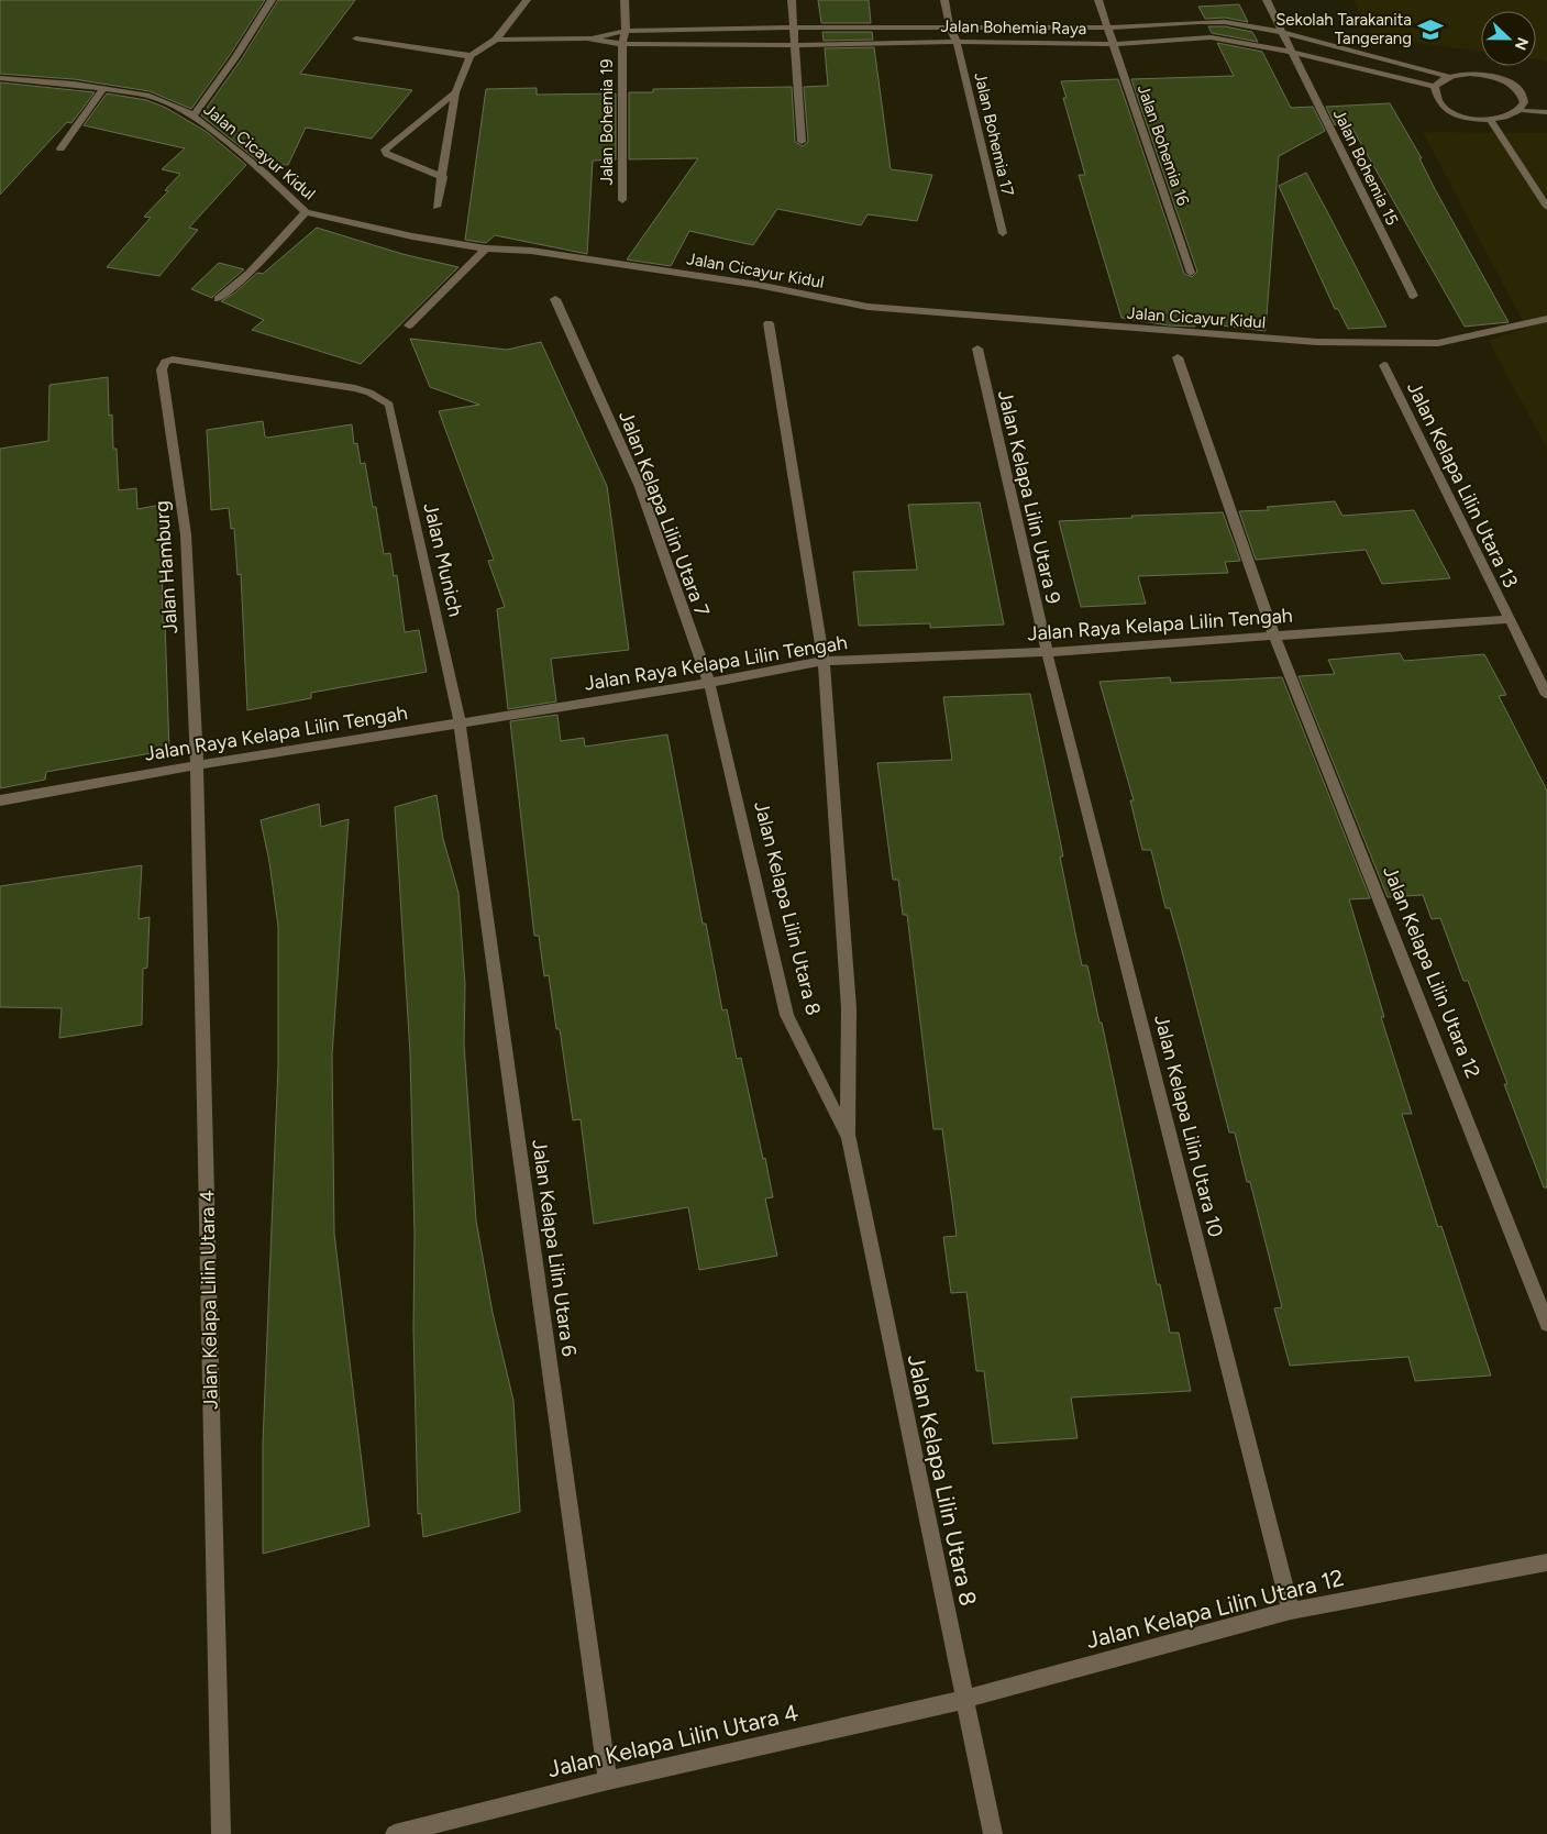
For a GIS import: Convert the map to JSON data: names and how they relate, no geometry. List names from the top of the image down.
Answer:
{
  "streets": {
    "street": [
      "Jalan Bohemia Raya",
      "Jalan Bohemia 19",
      "Jalan Bohemia 17",
      "Jalan Bohemia 16",
      "Jalan Cicayur Kidul",
      "Jalan Bohemia 15",
      "Jalan Kelapa Lilin Utara 13",
      "Jalan Kelapa Lilin Utara 9",
      "Jalan Kelapa Lilin Utara 7",
      "Jalan Munich",
      "Jalan Hamburg",
      "Jalan Raya Kelapa Lilin Tengah",
      "Jalan Kelapa Lilin Utara 8",
      "Jalan Kelapa Lilin Utara 12",
      "Jalan Kelapa Lilin Utara 10",
      "Jalan Kelapa Lilin Utara 6",
      "Jalan Kelapa Lilin Utara 4"
    ]
  },
  "crossings": [
    ["Jalan Bohemia Raya", "Jalan Bohemia 19"],
    ["Jalan Bohemia Raya", "Jalan Bohemia 17"],
    ["Jalan Bohemia Raya", "Jalan Bohemia 16"],
    ["Jalan Bohemia Raya", "Jalan Bohemia 15"],
    ["Jalan Kelapa Lilin Utara 13", "Jalan Raya Kelapa Lilin Tengah"],
    ["Jalan Kelapa Lilin Utara 9", "Jalan Raya Kelapa Lilin Tengah"],
    ["Jalan Kelapa Lilin Utara 9", "Jalan Kelapa Lilin Utara 10"],
    ["Jalan Kelapa Lilin Utara 7", "Jalan Raya Kelapa Lilin Tengah"],
    ["Jalan Kelapa Lilin Utara 7", "Jalan Kelapa Lilin Utara 8"],
    ["Jalan Munich", "Jalan Hamburg"],
    ["Jalan Munich", "Jalan Raya Kelapa Lilin Tengah"],
    ["Jalan Munich", "Jalan Kelapa Lilin Utara 6"],
    ["Jalan Hamburg", "Jalan Raya Kelapa Lilin Tengah"],
    ["Jalan Hamburg", "Jalan Kelapa Lilin Utara 4"],
    ["Jalan Raya Kelapa Lilin Tengah", "Jalan Kelapa Lilin Utara 8"],
    ["Jalan Raya Kelapa Lilin Tengah", "Jalan Kelapa Lilin Utara 12"],
    ["Jalan Raya Kelapa Lilin Tengah", "Jalan Kelapa Lilin Utara 10"],
    ["Jalan Raya Kelapa Lilin Tengah", "Jalan Kelapa Lilin Utara 6"],
    ["Jalan Raya Kelapa Lilin Tengah", "Jalan Kelapa Lilin Utara 4"],
    ["Jalan Kelapa Lilin Utara 8", "Jalan Kelapa Lilin Utara 12"],
    ["Jalan Kelapa Lilin Utara 8", "Jalan Kelapa Lilin Utara 4"],
    ["Jalan Kelapa Lilin Utara 12", "Jalan Kelapa Lilin Utara 10"],
    ["Jalan Kelapa Lilin Utara 12", "Jalan Kelapa Lilin Utara 4"],
    ["Jalan Kelapa Lilin Utara 6", "Jalan Kelapa Lilin Utara 4"]
  ],
  "places": {
    "school or university": ["Sekolah Tarakanita Tangerang"]
  },
  "north": "right"
}
